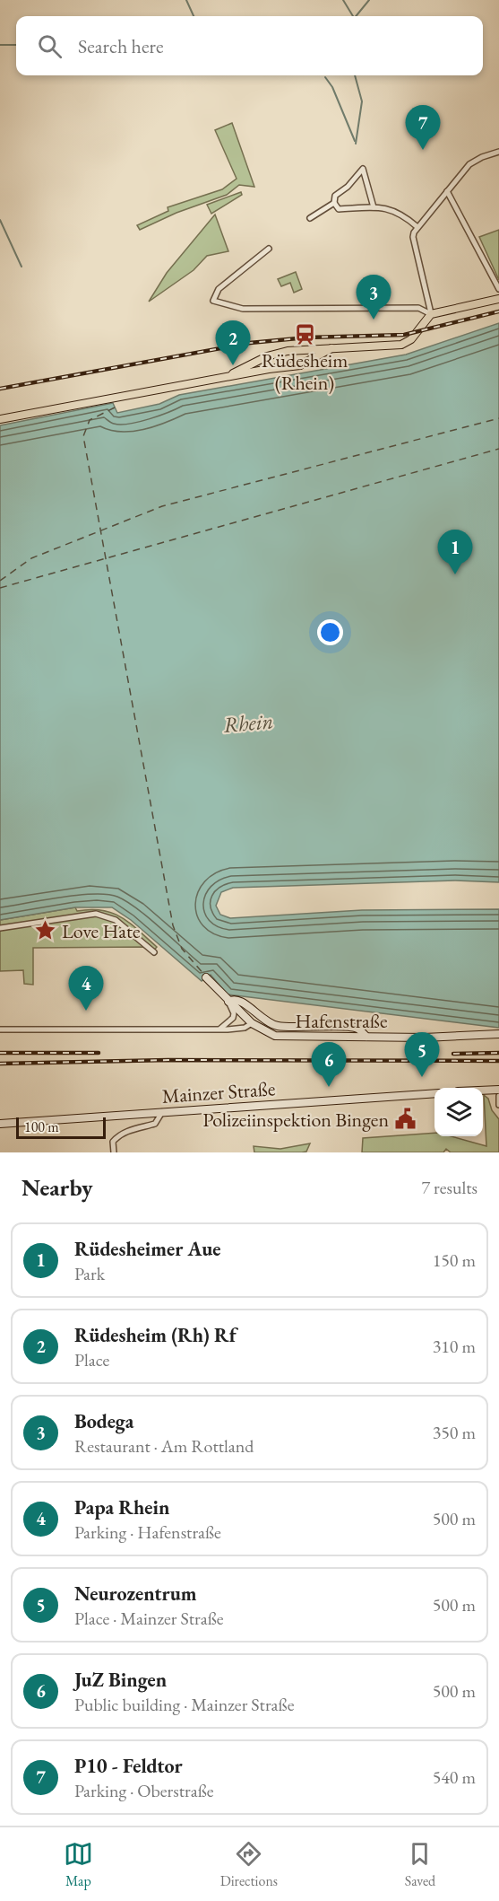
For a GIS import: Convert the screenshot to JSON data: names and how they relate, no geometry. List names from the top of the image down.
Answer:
{
  "streets": {
    "main road": ["Hafenstraße", "Mainzer Straße"]
  },
  "water": ["Rhein"],
  "places": {
    "station": ["Rüdesheim (Rhein)"],
    "place": ["Love Hate"],
    "public building": ["Polizeiinspektion Bingen"]
  },
  "scale_bar": "100 m",
  "page": {
    "search": "Search here",
    "pins": [
      "7",
      "3",
      "2",
      "1",
      "4",
      "5",
      "6"
    ],
    "scale": "100 m",
    "heading": ["Nearby", "7 results"],
    "list": [
      {
        "mark": "1",
        "name": "Rüdesheimer Aue",
        "note": "Park",
        "value": "150 m"
      },
      {
        "mark": "2",
        "name": "Rüdesheim (Rh) Rf",
        "note": "Place",
        "value": "310 m"
      },
      {
        "mark": "3",
        "name": "Bodega",
        "note": "Restaurant · Am Rottland",
        "value": "350 m"
      },
      {
        "mark": "4",
        "name": "Papa Rhein",
        "note": "Parking · Hafenstraße",
        "value": "500 m"
      },
      {
        "mark": "5",
        "name": "Neurozentrum",
        "note": "Place · Mainzer Straße",
        "value": "500 m"
      },
      {
        "mark": "6",
        "name": "JuZ Bingen",
        "note": "Public building · Mainzer Straße",
        "value": "500 m"
      },
      {
        "mark": "7",
        "name": "P10 - Feldtor",
        "note": "Parking · Oberstraße",
        "value": "540 m"
      }
    ],
    "nav": ["Map", "Directions", "Saved"]
  }
}
